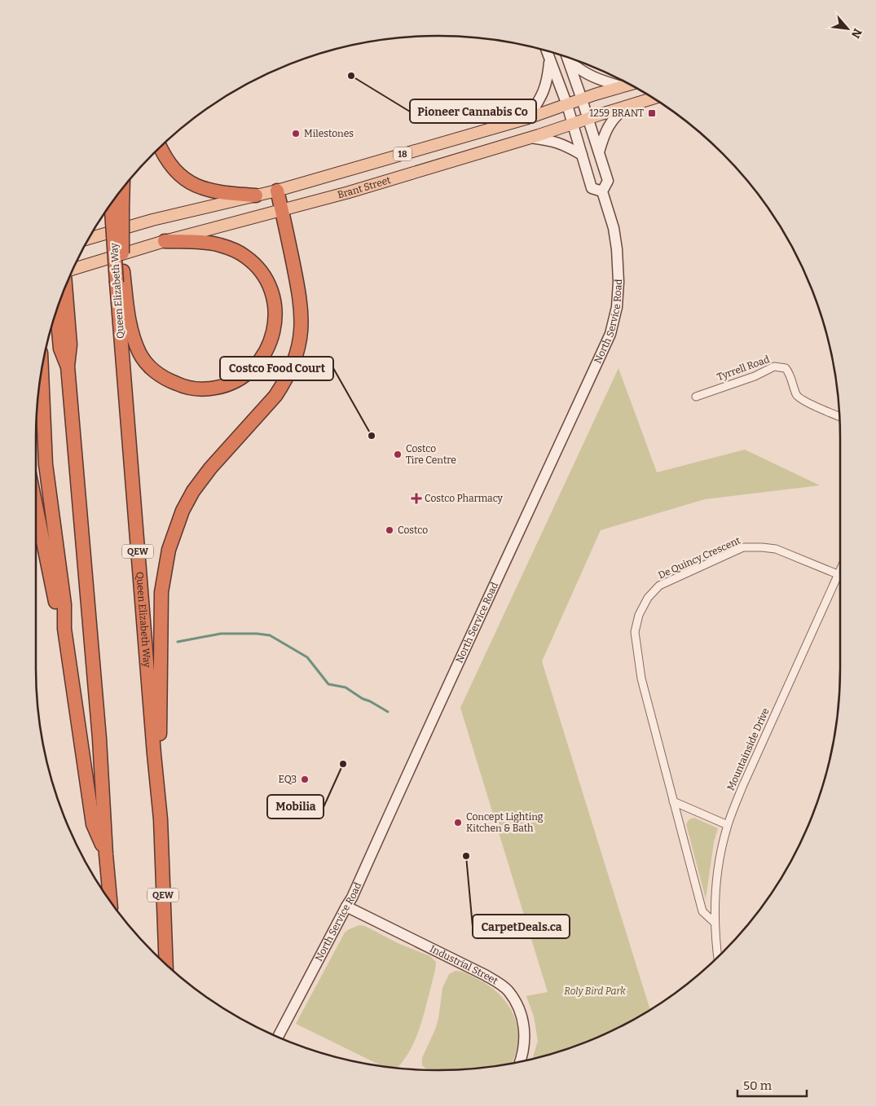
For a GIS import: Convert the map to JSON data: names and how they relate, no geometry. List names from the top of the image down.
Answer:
{
  "streets": {
    "highway": ["Queen Elizabeth Way", "QEW"],
    "main road": ["18", "Brant Street"],
    "street": [
      "North Service Road",
      "Tyrrell Road",
      "De Quincy Crescent",
      "Mountainside Drive",
      "Industrial Street"
    ]
  },
  "crossings": [
    ["Brant Street", "North Service Road"],
    ["North Service Road", "Industrial Street"],
    ["De Quincy Crescent", "Mountainside Drive"]
  ],
  "parks": ["Roly Bird Park"],
  "places": {
    "other": [
      "Pioneer Cannabis Co",
      "Milestones",
      "Costco Food Court",
      "Costco Tire Centre",
      "Costco",
      "Mobilia",
      "EQ3",
      "Concept Lighting Kitchen & Bath",
      "CarpetDeals.ca"
    ],
    "transit": ["1259 BRANT"],
    "health": ["Costco Pharmacy"]
  },
  "scale_bar": "50 m",
  "north": "bottom right"
}
